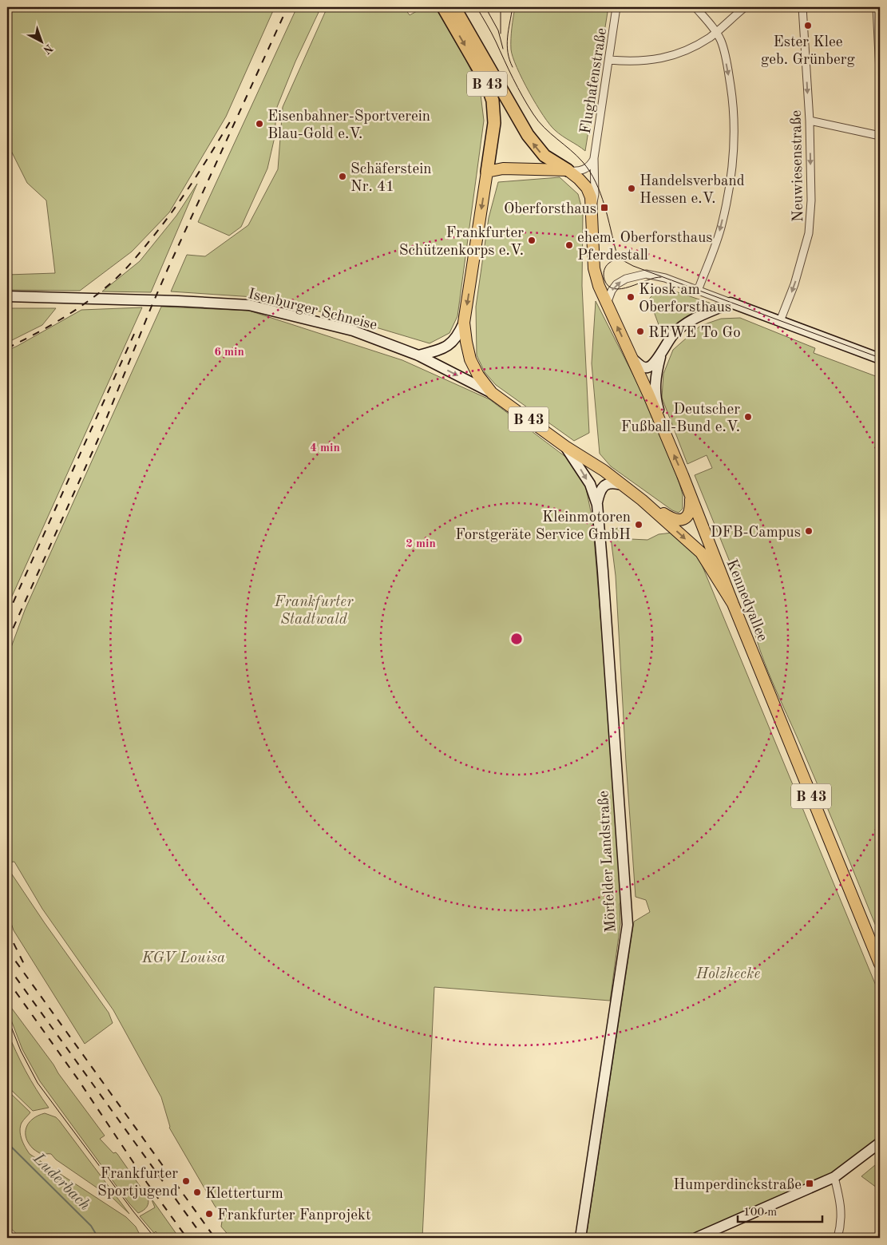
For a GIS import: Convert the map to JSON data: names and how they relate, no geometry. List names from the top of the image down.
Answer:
{
  "streets": {
    "highway": ["B 43"],
    "main road": ["Isenburger Schneise", "Kennedyallee", "Mörfelder Landstraße"],
    "street": ["Flughafenstraße", "Neuwiesenstraße"]
  },
  "crossings": [
    ["Flughafenstraße", "Kennedyallee"],
    ["B 43", "Isenburger Schneise"],
    ["B 43", "Kennedyallee"],
    ["Isenburger Schneise", "Kennedyallee"],
    ["Isenburger Schneise", "Mörfelder Landstraße"]
  ],
  "one_way": ["Neuwiesenstraße"],
  "water": ["Luderbach"],
  "parks": ["Frankfurter Stadtwald", "KGV Louisa", "Holzhecke"],
  "places": {
    "other": [
      "Ester Klee geb. Grünberg",
      "Eisenbahner-Sportverein Blau-Gold e.V.",
      "Schäferstein Nr. 41",
      "Handelsverband Hessen e.V.",
      "Frankfurter Schützenkorps e.V.",
      "ehem. Oberforsthaus Pferdestall",
      "Kiosk am Oberforsthaus",
      "REWE To Go",
      "Deutscher Fußball-Bund e.V.",
      "Kleinmotoren Forstgeräte Service GmbH",
      "DFB-Campus",
      "Frankfurter Sportjugend",
      "Kletterturm",
      "Frankfurter Fanprojekt"
    ],
    "transit": ["Oberforsthaus", "Humperdinckstraße"]
  },
  "scale_bar": "100 m",
  "north": "bottom right",
  "rings": ["6 min", "4 min", "2 min"]
}
